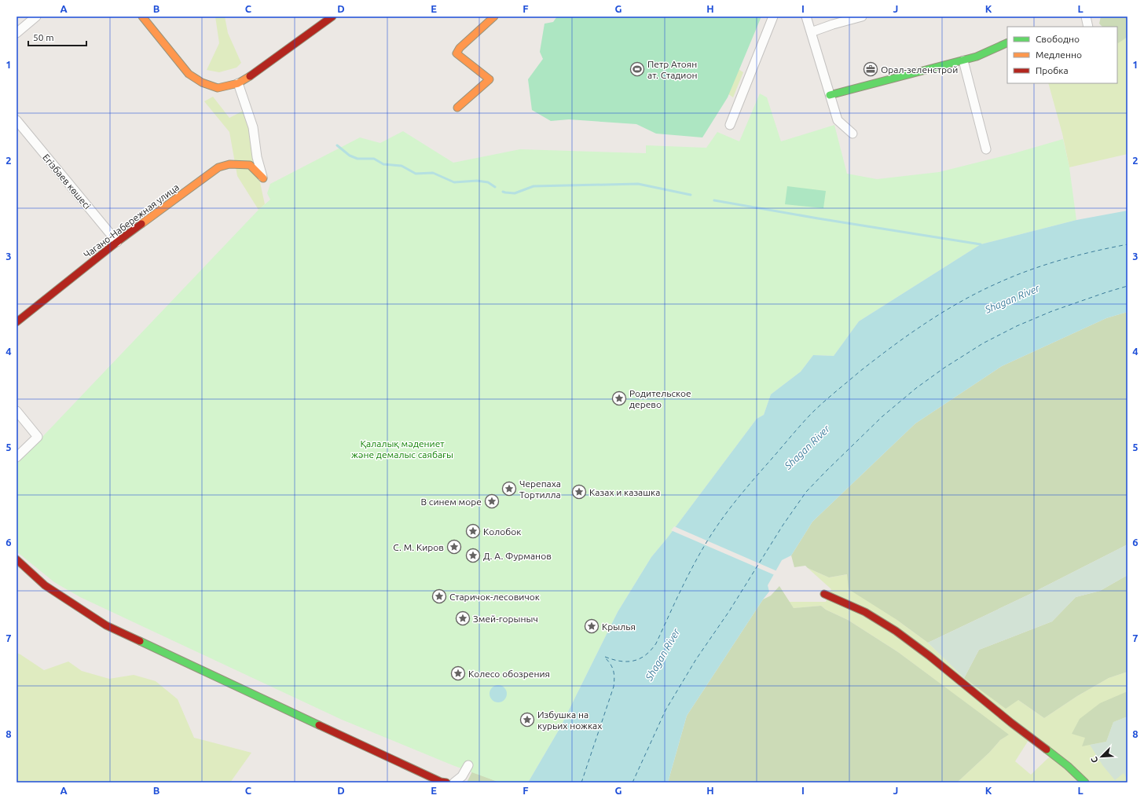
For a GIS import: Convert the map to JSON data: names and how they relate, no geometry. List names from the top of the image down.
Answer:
{
  "streets": {
    "street": ["Егізбаев көшесі", "Чагано-Набережная улица"]
  },
  "crossings": [
    ["Егізбаев көшесі", "Чагано-Набережная улица"]
  ],
  "water": ["Shagan River"],
  "parks": ["Қалалық мәдениет және демалыс саябағы"],
  "places": {
    "sports": ["Петр Атоян ат. Стадион"],
    "office": ["Орал-зеленстрой"],
    "place": [
      "Родительское дерево",
      "Черепаха Тортилла",
      "Казах и казашка",
      "В синем море",
      "Колобок",
      "С. М. Киров",
      "Д. А. Фурманов",
      "Старичок-лесовичок",
      "Змей-горыныч",
      "Крылья",
      "Колесо обозрения",
      "Избушка на курьих ножках"
    ]
  },
  "legend": ["Свободно", "Медленно", "Пробка"],
  "scale_bar": "50 m",
  "north": "bottom left",
  "grid": {
    "columns": [
      "A",
      "B",
      "C",
      "D",
      "E",
      "F",
      "G",
      "H",
      "I",
      "J",
      "K",
      "L"
    ],
    "rows": [
      "1",
      "2",
      "3",
      "4",
      "5",
      "6",
      "7",
      "8"
    ]
  }
}
